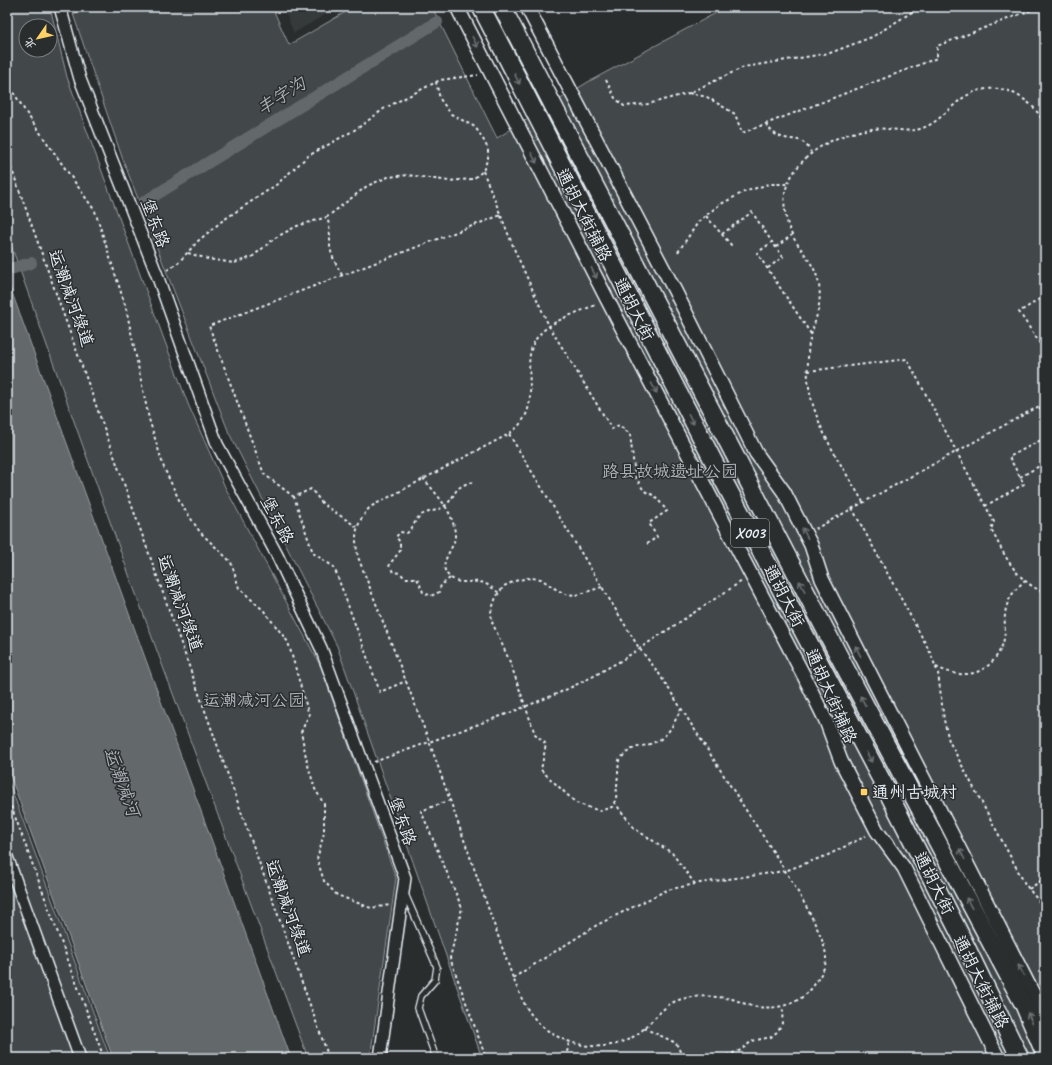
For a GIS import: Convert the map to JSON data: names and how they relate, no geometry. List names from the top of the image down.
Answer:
{
  "streets": {
    "main road": ["通胡大街", "X003"],
    "street": ["通胡大街辅路", "堡东路"],
    "path": ["运潮减河绿道"]
  },
  "water": ["丰字沟", "运潮减河"],
  "parks": ["路县故城遗址公园", "运潮减河公园"],
  "places": {
    "transit": ["通州古城村"]
  },
  "north": "bottom left"
}
